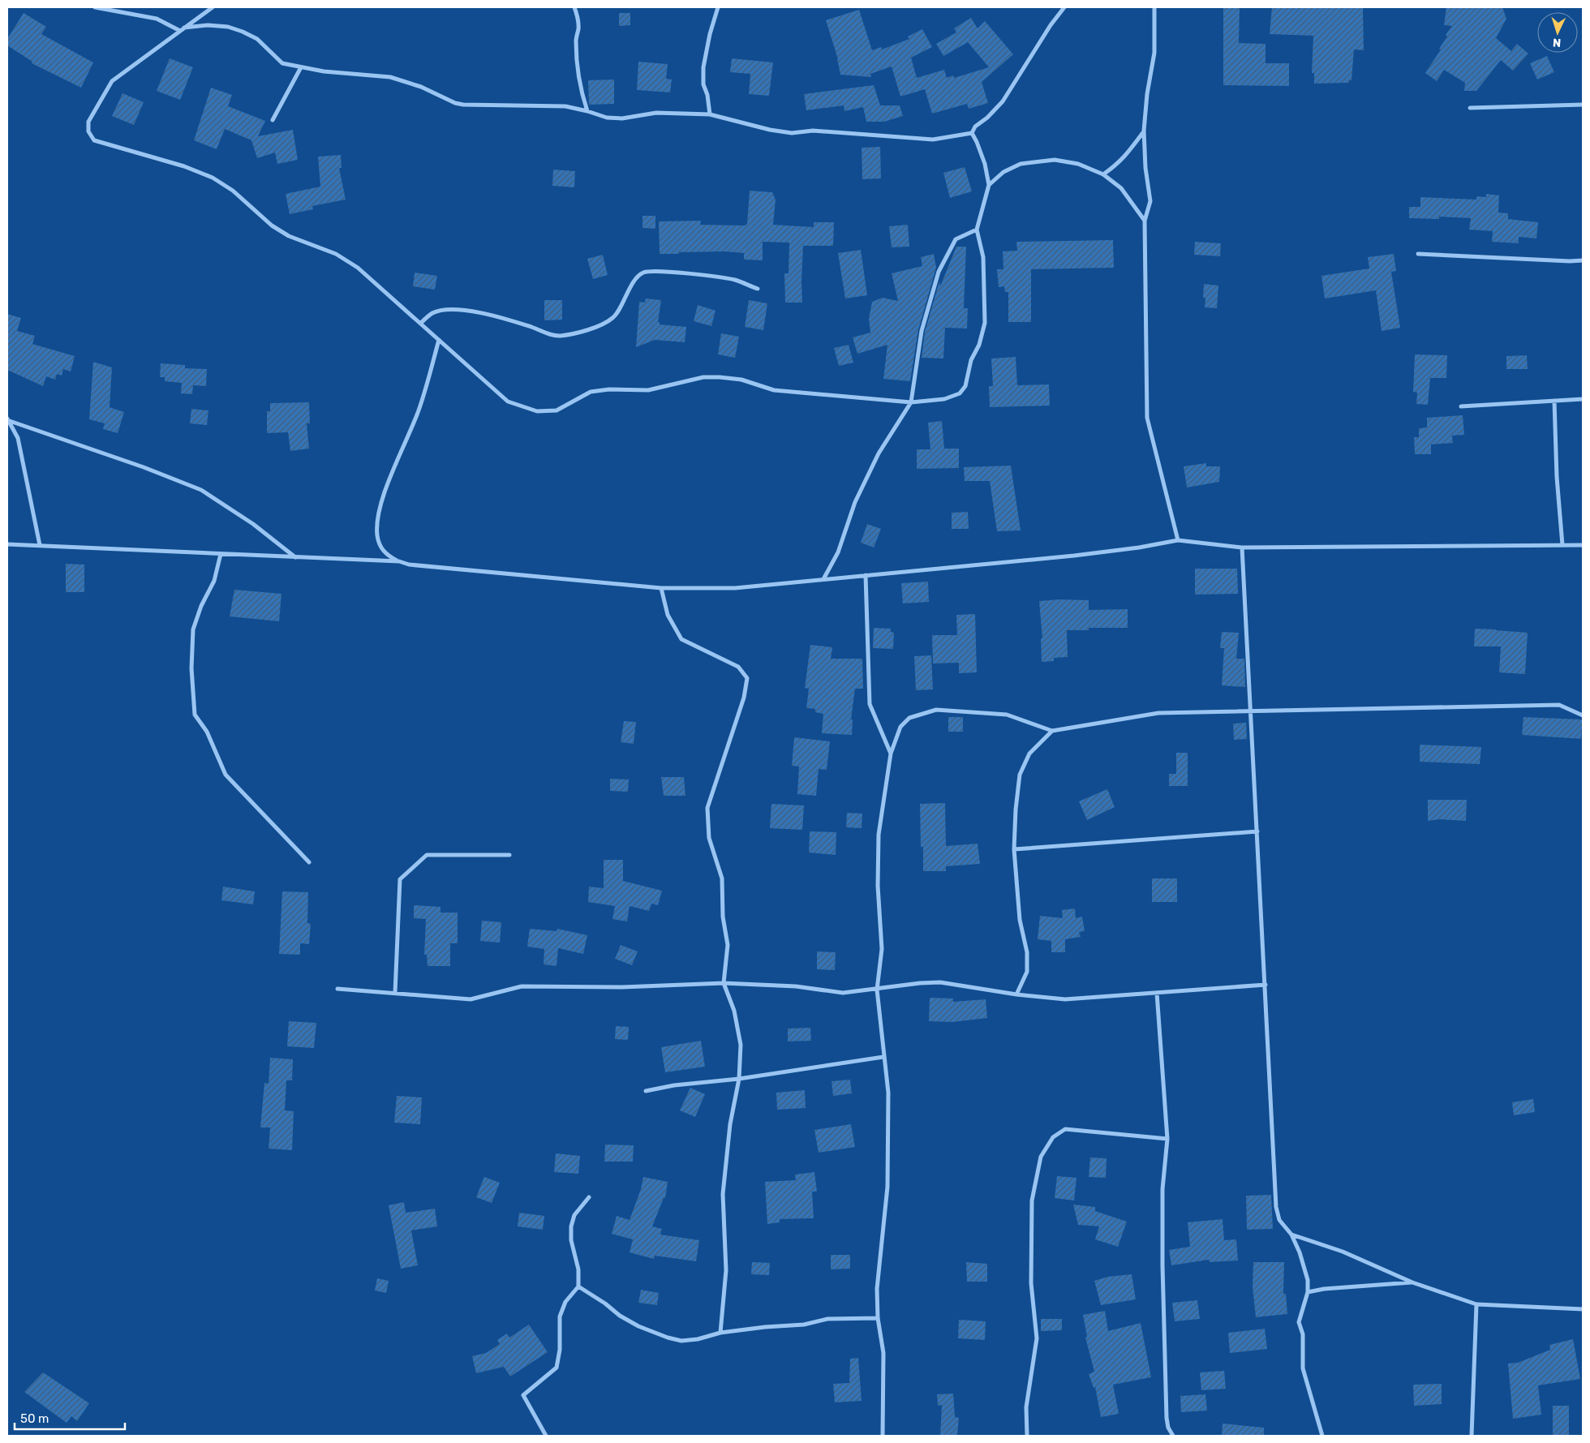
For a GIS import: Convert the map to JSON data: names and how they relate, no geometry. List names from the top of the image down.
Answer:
{
  "scale_bar": "50 m",
  "north": "bottom"
}
